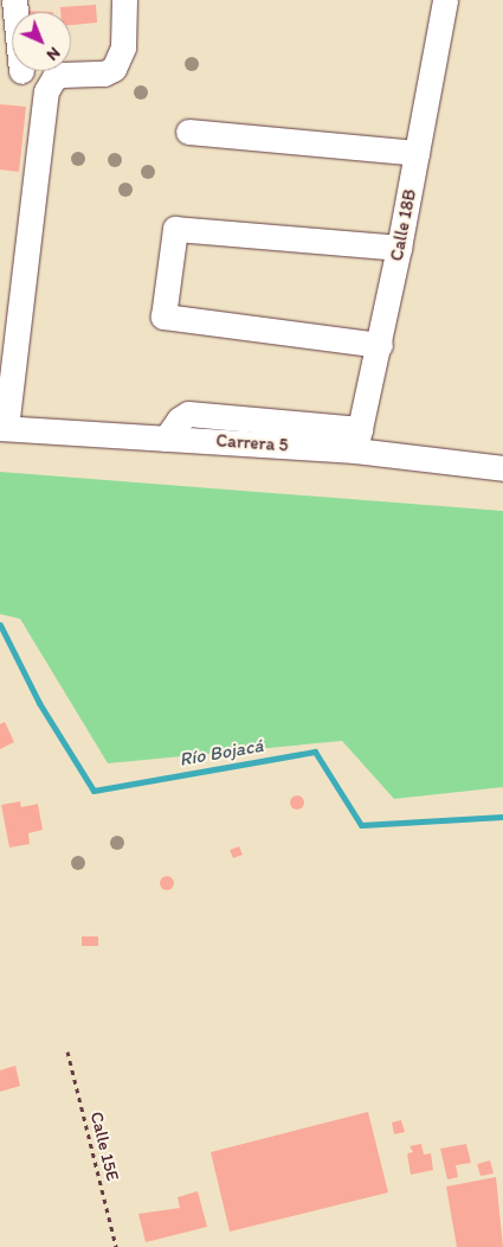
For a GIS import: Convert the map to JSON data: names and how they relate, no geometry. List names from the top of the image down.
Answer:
{
  "streets": {
    "street": ["Calle 18B"],
    "path": ["Calle 15E"]
  },
  "water": ["Río Bojacá"],
  "north": "bottom right"
}
